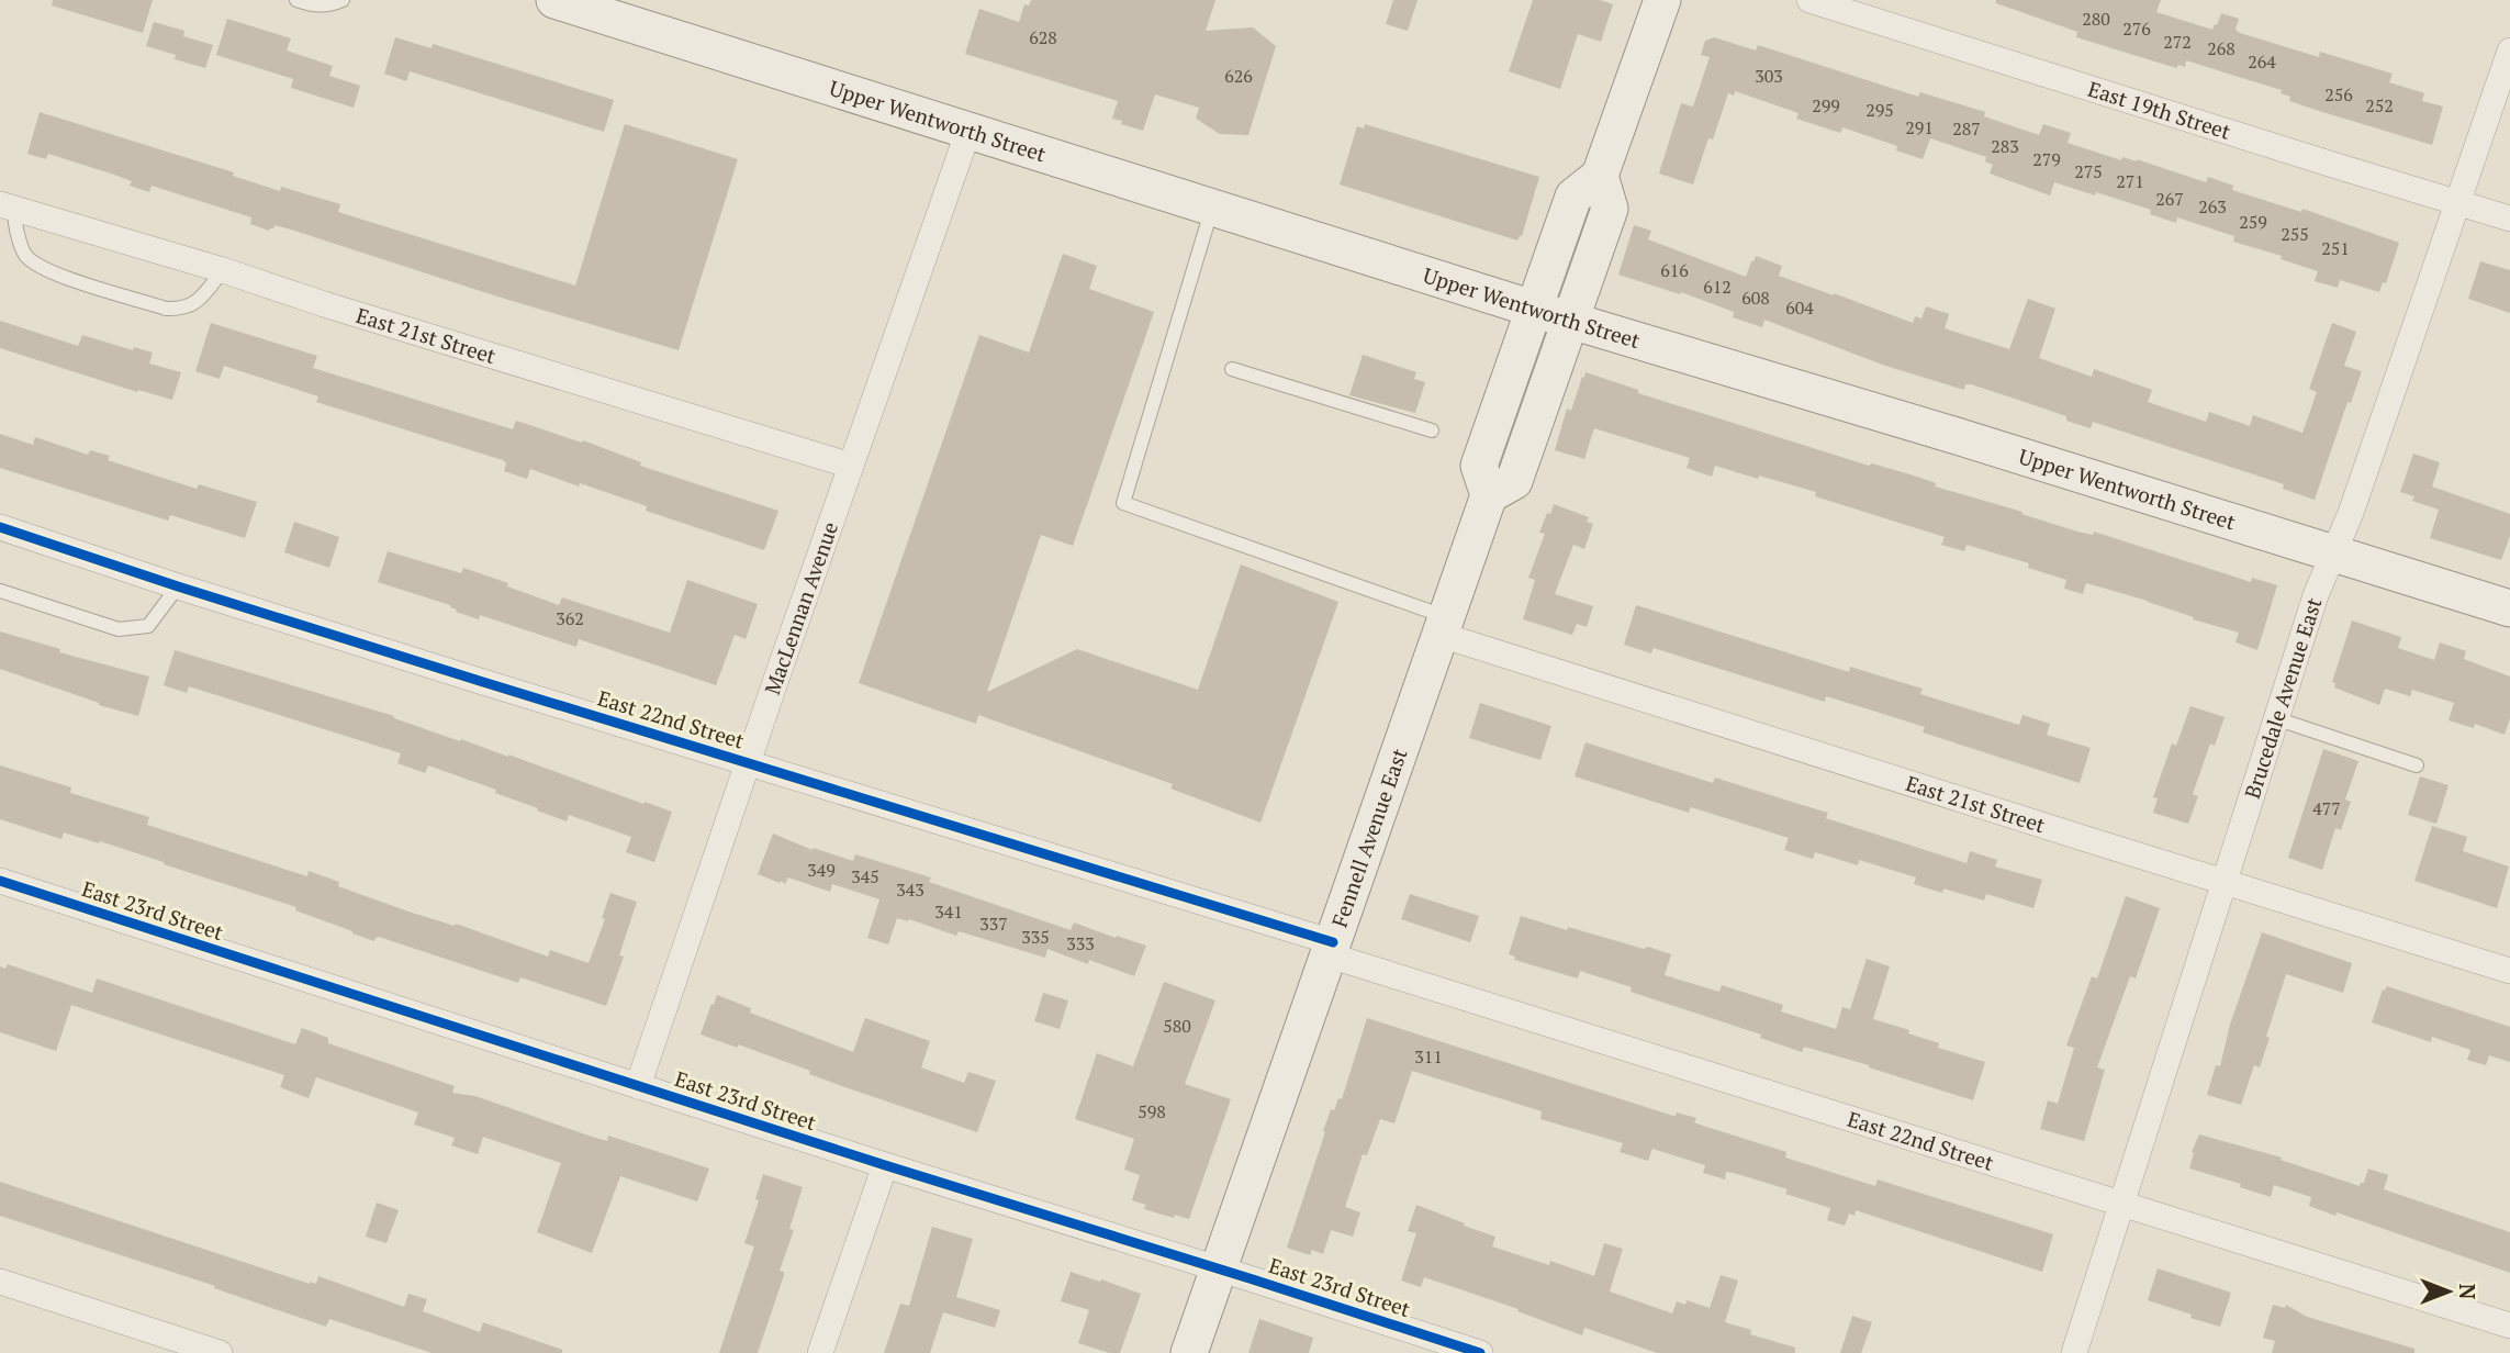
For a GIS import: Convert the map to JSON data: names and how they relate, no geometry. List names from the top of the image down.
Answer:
{
  "streets": {
    "main road": ["Upper Wentworth Street", "Fennell Avenue East"],
    "street": [
      "East 19th Street",
      "East 21st Street",
      "MacLennan Avenue",
      "Brucedale Avenue East",
      "East 22nd Street",
      "East 23rd Street"
    ]
  },
  "crossings": [
    ["East 19th Street", "Brucedale Avenue East"],
    ["Upper Wentworth Street", "MacLennan Avenue"],
    ["Upper Wentworth Street", "Brucedale Avenue East"],
    ["East 21st Street", "MacLennan Avenue"],
    ["East 21st Street", "Brucedale Avenue East"],
    ["East 21st Street", "Fennell Avenue East"],
    ["MacLennan Avenue", "East 22nd Street"],
    ["MacLennan Avenue", "East 23rd Street"],
    ["Brucedale Avenue East", "East 22nd Street"],
    ["East 22nd Street", "Fennell Avenue East"],
    ["Fennell Avenue East", "East 23rd Street"]
  ],
  "house_numbers": [
    "280",
    "276",
    "628",
    "272",
    "268",
    "264",
    "626",
    "303",
    "256",
    "299",
    "252",
    "295",
    "291",
    "287",
    "283",
    "279",
    "275",
    "271",
    "267",
    "263",
    "259",
    "255",
    "251",
    "616",
    "612",
    "608",
    "604",
    "362",
    "477",
    "349",
    "345",
    "343",
    "341",
    "337",
    "335",
    "333",
    "580",
    "311",
    "598"
  ],
  "north": "right"
}
